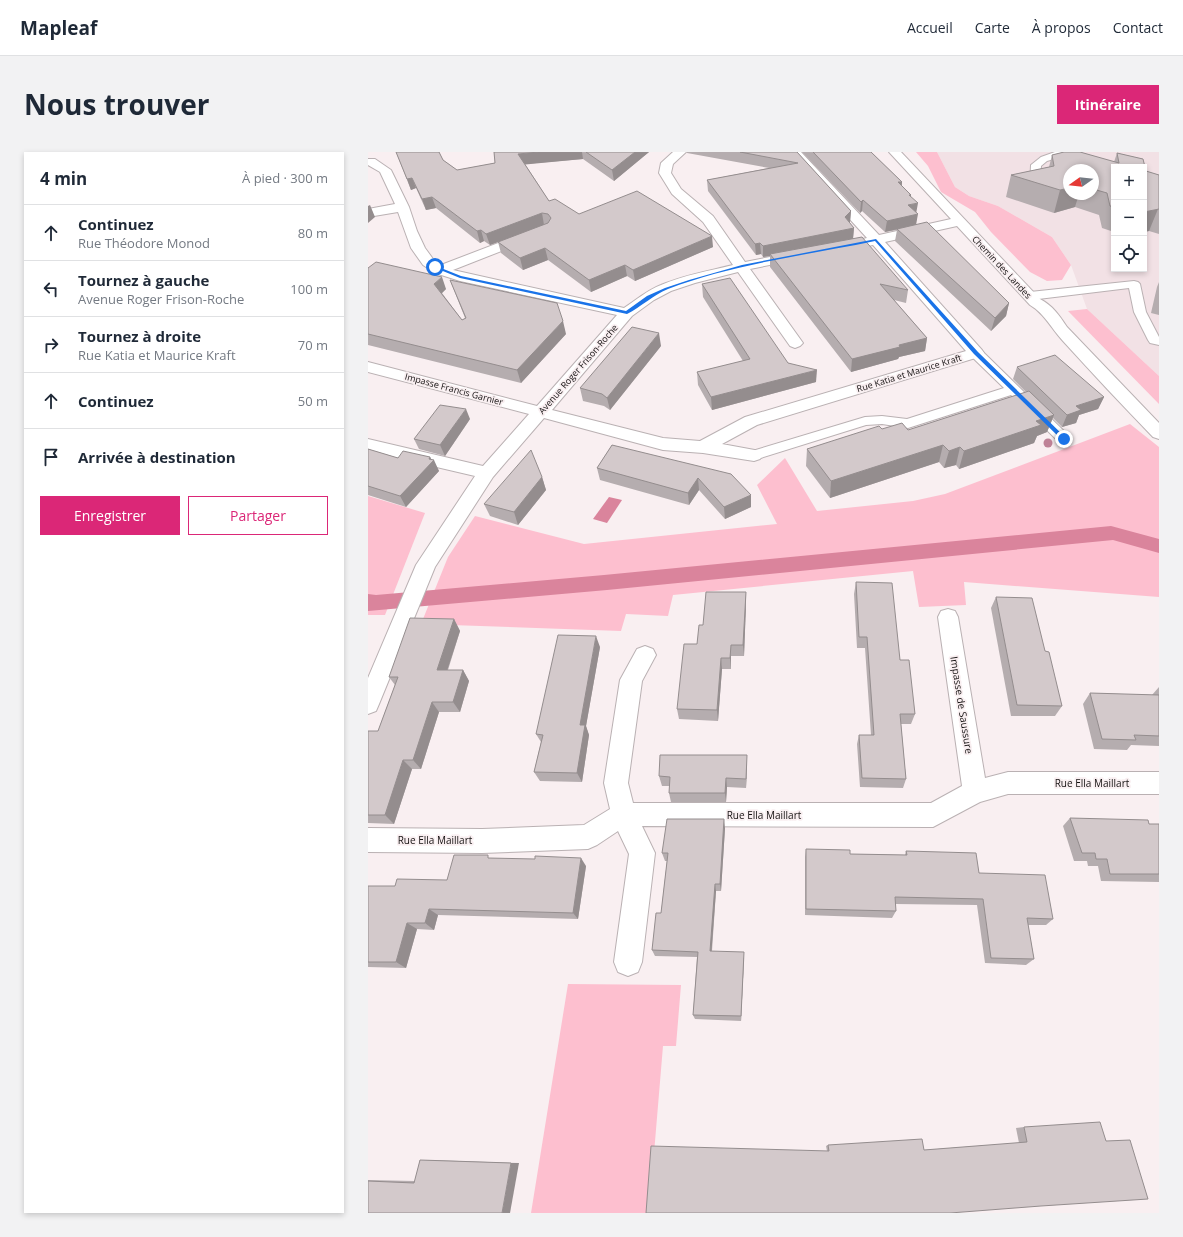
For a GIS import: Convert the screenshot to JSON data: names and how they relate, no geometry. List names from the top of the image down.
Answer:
{
  "streets": {
    "street": [
      "Chemin des Landes",
      "Avenue Roger Frison-Roche",
      "Rue Katia et Maurice Kraft",
      "Impasse Francis Garnier",
      "Impasse de Saussure",
      "Rue Ella Maillart"
    ]
  },
  "crossings": [
    ["Avenue Roger Frison-Roche", "Impasse Francis Garnier"],
    ["Impasse de Saussure", "Rue Ella Maillart"]
  ],
  "north": "left",
  "page": {
    "header": "Mapleaf",
    "nav": [
      "Accueil",
      "Carte",
      "À propos",
      "Contact"
    ],
    "title": "Nous trouver",
    "buttons": [
      "Itinéraire",
      ["Enregistrer", "Partager"]
    ],
    "heading": ["4 min", "À pied · 300 m"],
    "map_buttons": ["+", "−"],
    "list": [
      ["Continuez", "Rue Théodore Monod", "80 m"],
      ["Tournez à gauche", "Avenue Roger Frison-Roche", "100 m"],
      ["Tournez à droite", "Rue Katia et Maurice Kraft", "70 m"],
      ["Continuez", "50 m"],
      "Arrivée à destination"
    ]
  }
}
